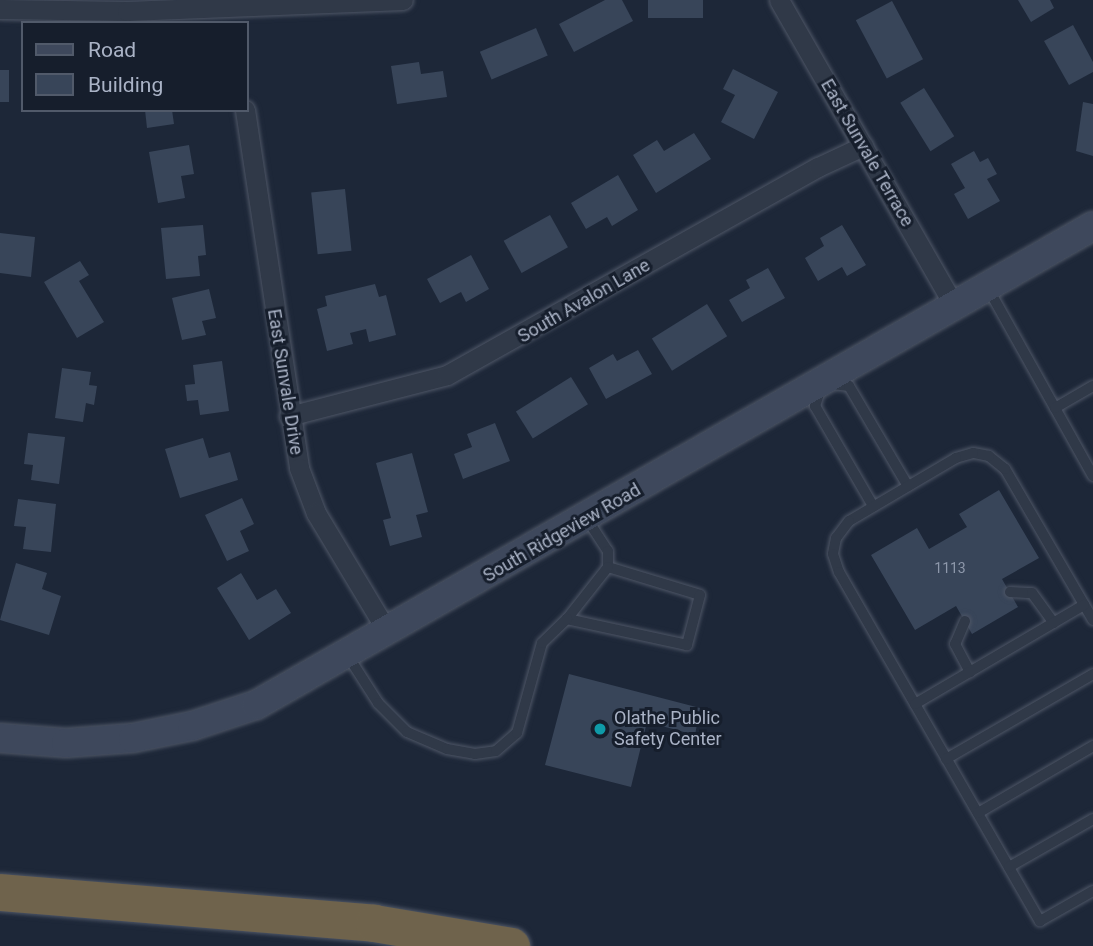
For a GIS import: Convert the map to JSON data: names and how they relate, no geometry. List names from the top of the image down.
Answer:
{
  "streets": {
    "main road": ["South Ridgeview Road"],
    "street": ["East Sunvale Terrace", "South Avalon Lane", "East Sunvale Drive"]
  },
  "crossings": [
    ["East Sunvale Terrace", "South Avalon Lane"],
    ["East Sunvale Terrace", "South Ridgeview Road"],
    ["South Avalon Lane", "East Sunvale Drive"],
    ["East Sunvale Drive", "South Ridgeview Road"]
  ],
  "places": ["Olathe Public Safety Center"],
  "house_numbers": ["1113"],
  "legend": ["Road", "Building"]
}
